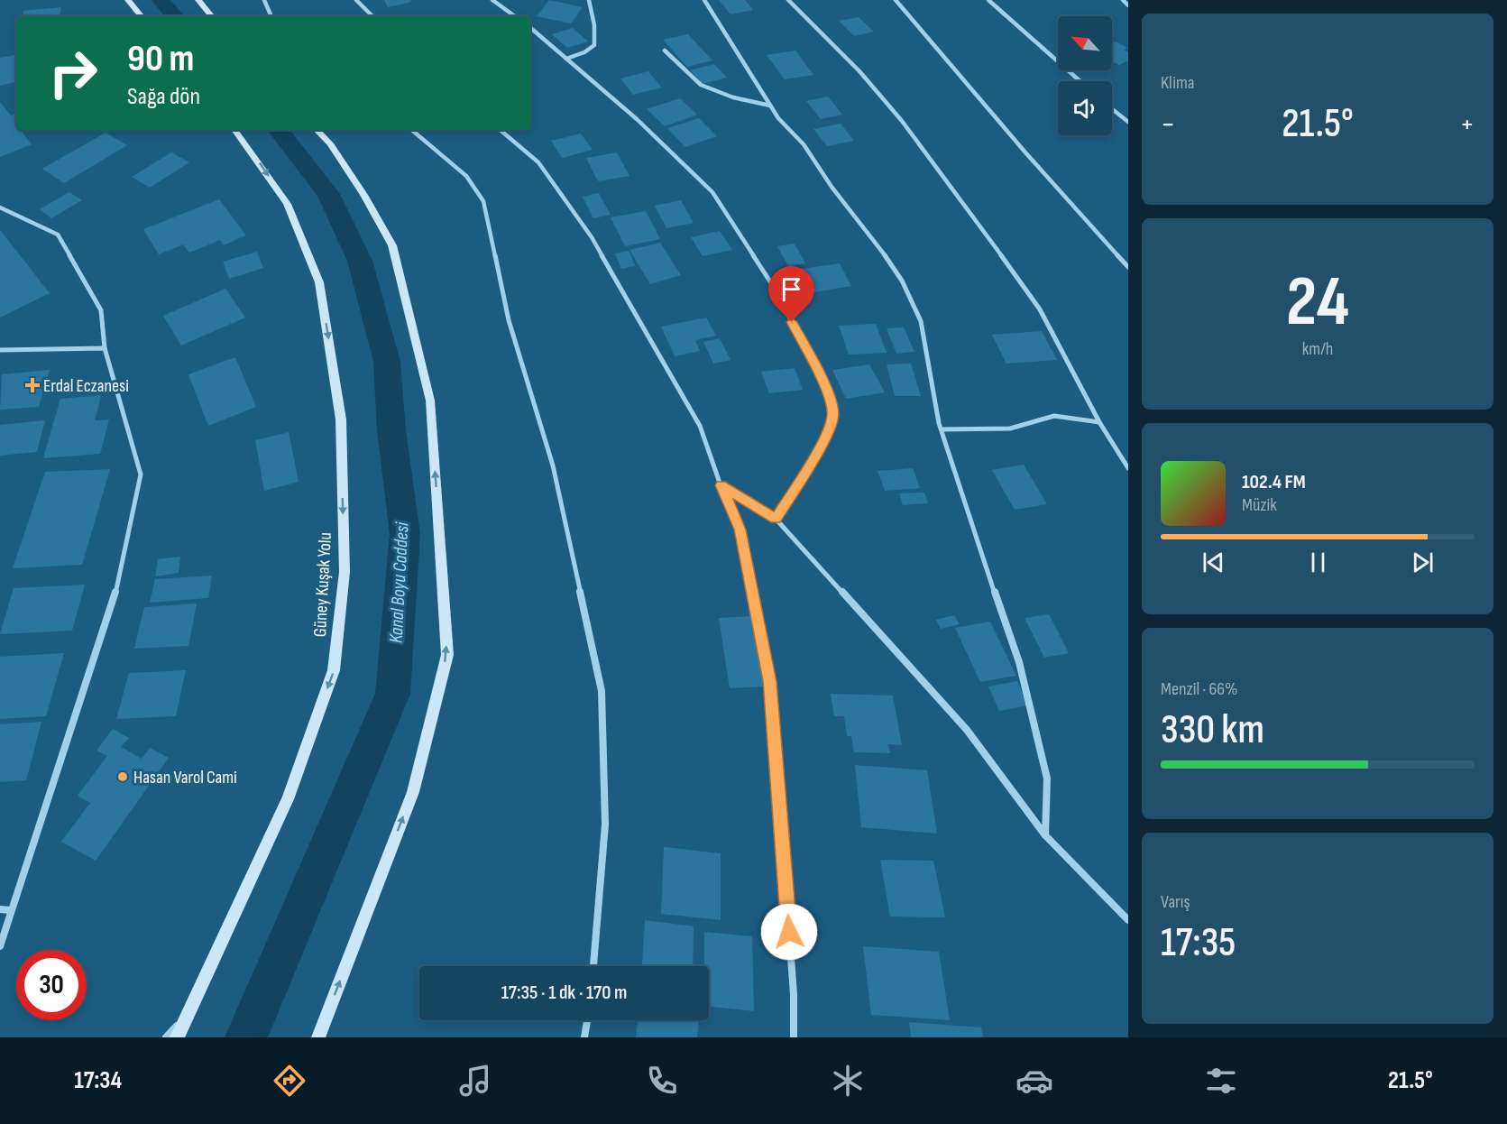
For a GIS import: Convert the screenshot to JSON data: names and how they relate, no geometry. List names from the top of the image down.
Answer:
{
  "streets": {
    "main road": ["Güney Kuşak Yolu"]
  },
  "water": ["Kanal Boyu Caddesi"],
  "places": {
    "health": ["Erdal Eczanesi"],
    "other": ["Hasan Varol Cami"]
  },
  "north": "top left",
  "page": {
    "tile": [
      "Klima",
      ["24", "km/h"],
      ["Menzil · 66%", "330 km"],
      ["Varış", "17:35"]
    ],
    "turn": ["90 m", "Sağa dön"],
    "heat": ["−", "21.5°", "+"],
    "song": ["102.4 FM", "Müzik"],
    "limit": "30",
    "trip": "17:35 · 1 dk · 170 m",
    "tabs": ["17:34", "21.5°"]
  }
}
